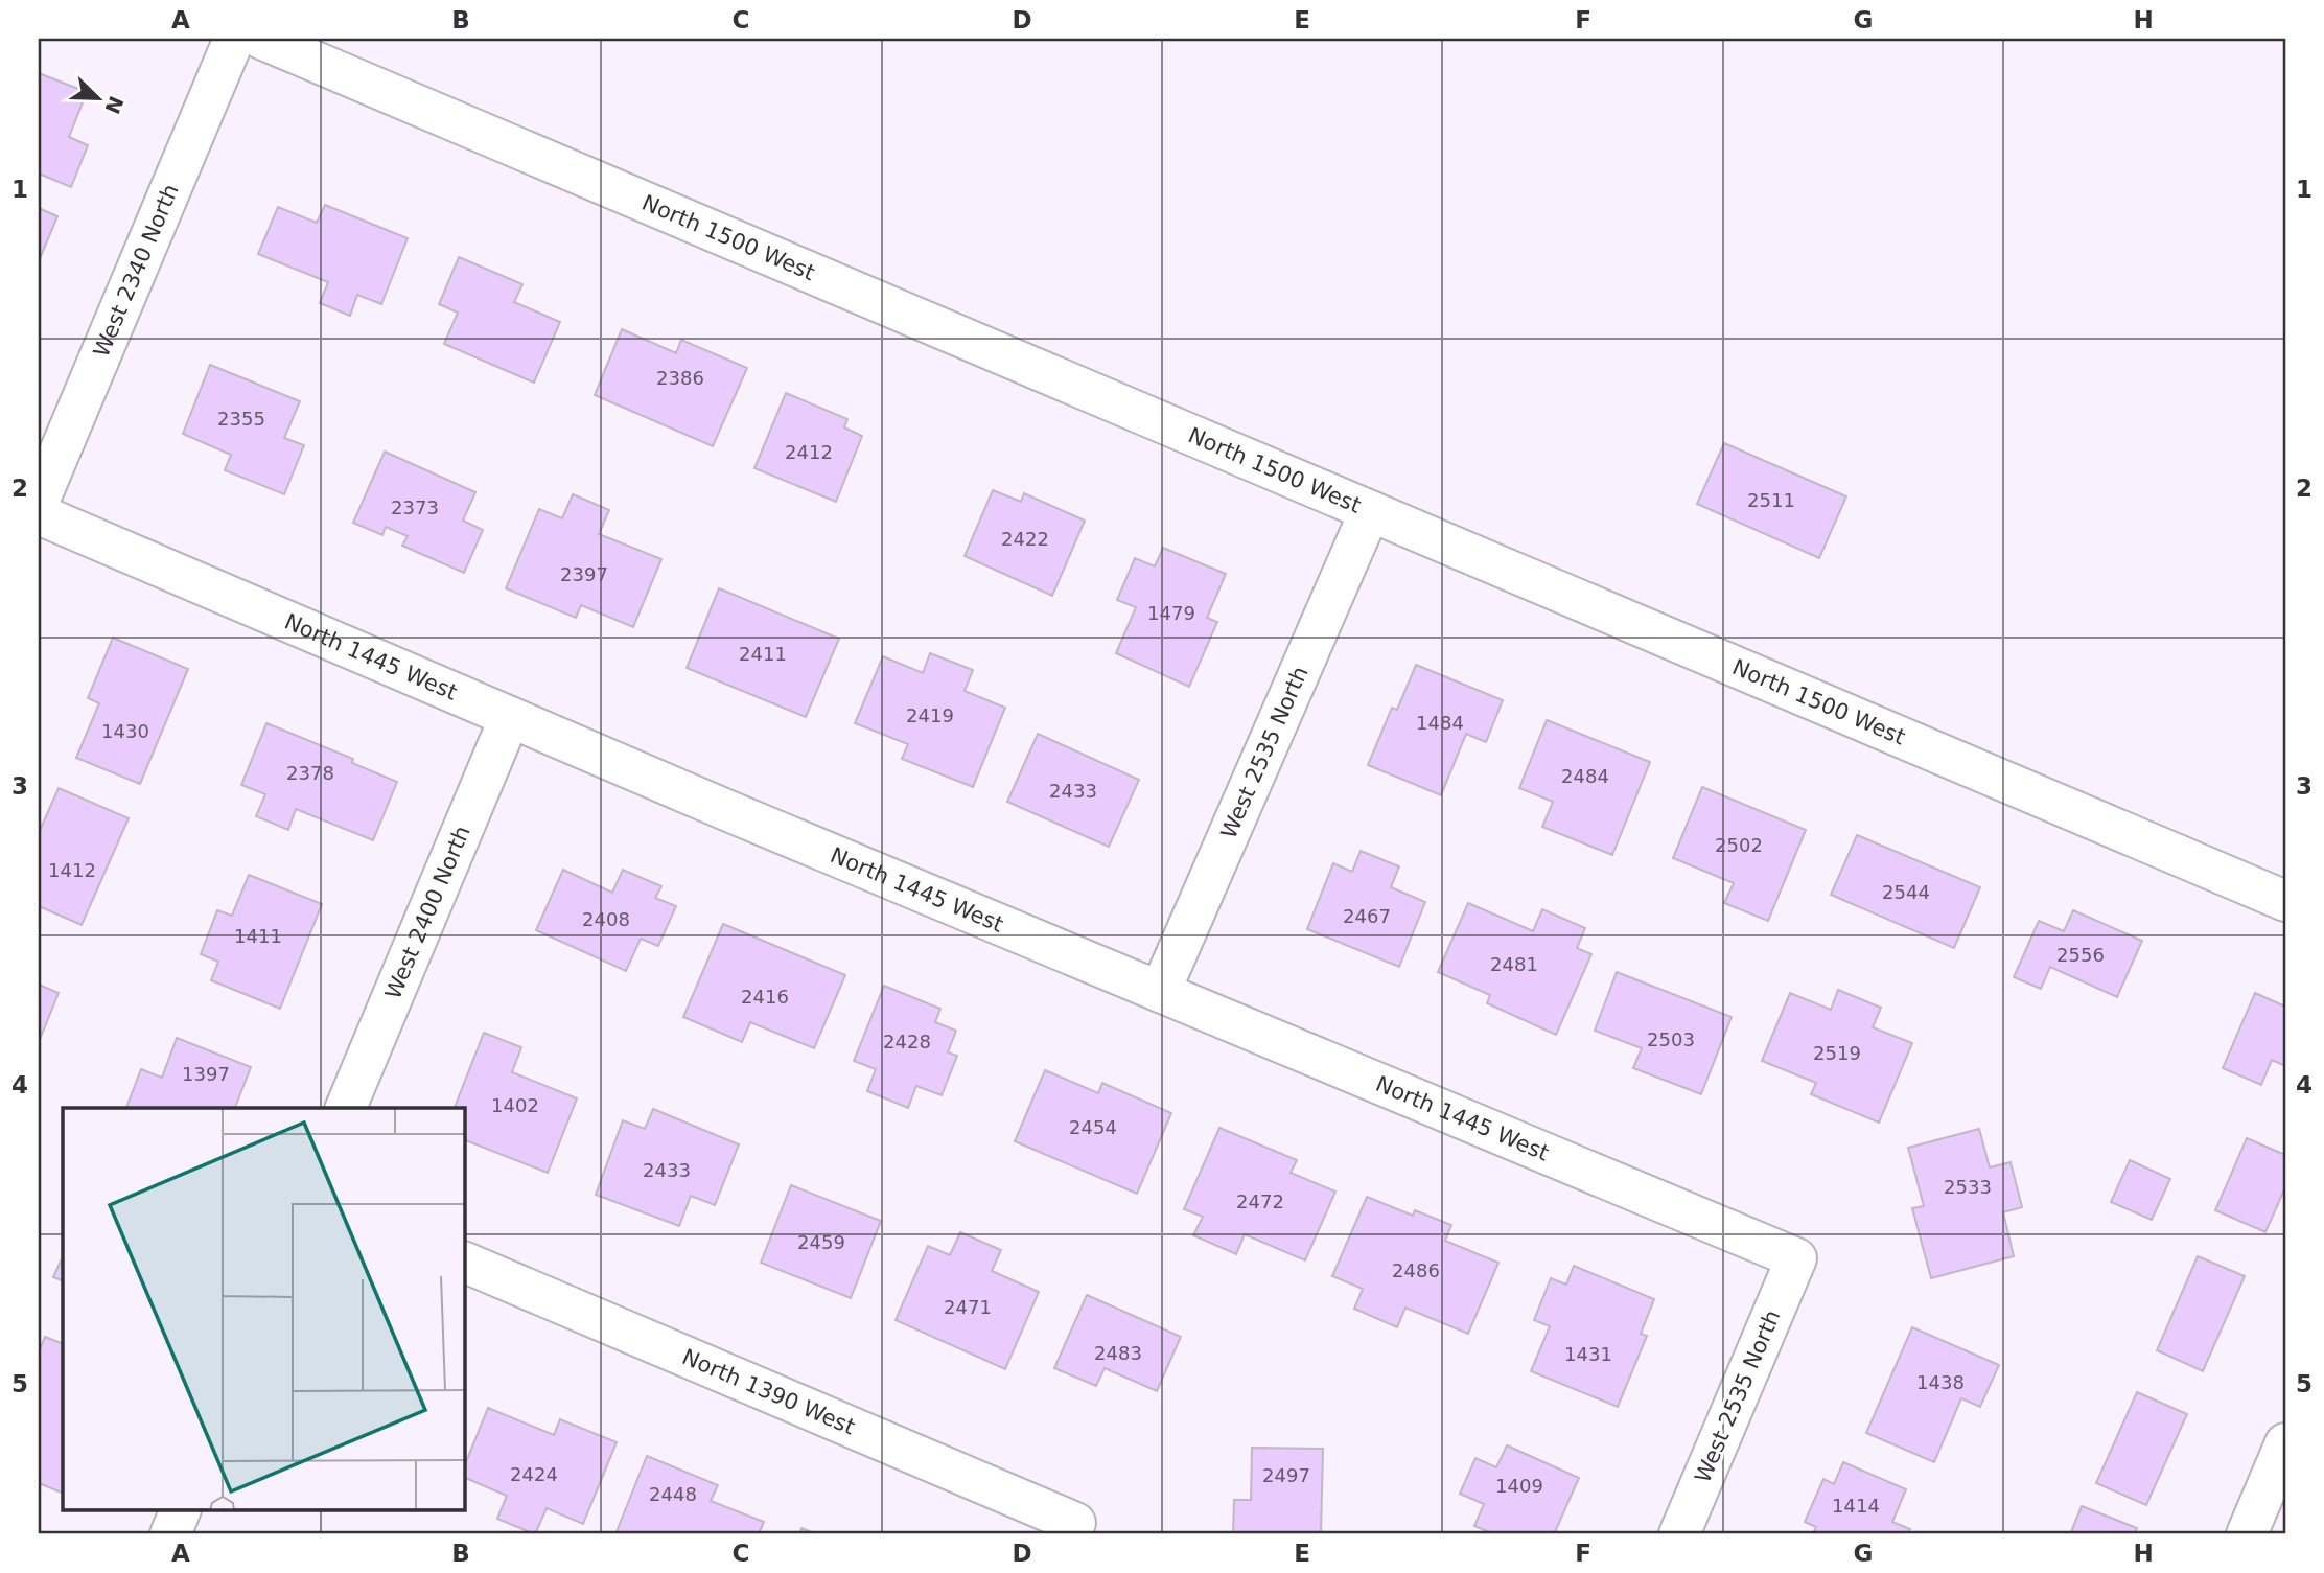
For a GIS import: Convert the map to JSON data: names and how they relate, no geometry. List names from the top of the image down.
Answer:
{
  "streets": {
    "street": [
      "North 1500 West",
      "West 2340 North",
      "North 1445 West",
      "West 2535 North",
      "West 2400 North",
      "North 1390 West"
    ]
  },
  "crossings": [
    ["North 1500 West", "West 2535 North"],
    ["North 1445 West", "West 2535 North"],
    ["North 1445 West", "West 2400 North"]
  ],
  "house_numbers": [
    "2386",
    "2355",
    "2412",
    "2511",
    "2373",
    "2422",
    "2397",
    "1479",
    "2411",
    "2419",
    "1484",
    "1430",
    "2378",
    "2484",
    "2433",
    "2502",
    "1412",
    "2544",
    "2467",
    "2408",
    "1411",
    "2556",
    "2481",
    "2416",
    "2503",
    "2428",
    "2519",
    "1397",
    "1402",
    "2454",
    "2433",
    "2533",
    "2472",
    "2459",
    "2486",
    "2471",
    "2483",
    "1431",
    "1438",
    "2424",
    "2497",
    "1409",
    "2448",
    "1414"
  ],
  "north": "bottom right",
  "grid": {
    "columns": [
      "A",
      "B",
      "C",
      "D",
      "E",
      "F",
      "G",
      "H"
    ],
    "rows": [
      "1",
      "2",
      "3",
      "4",
      "5"
    ]
  }
}
